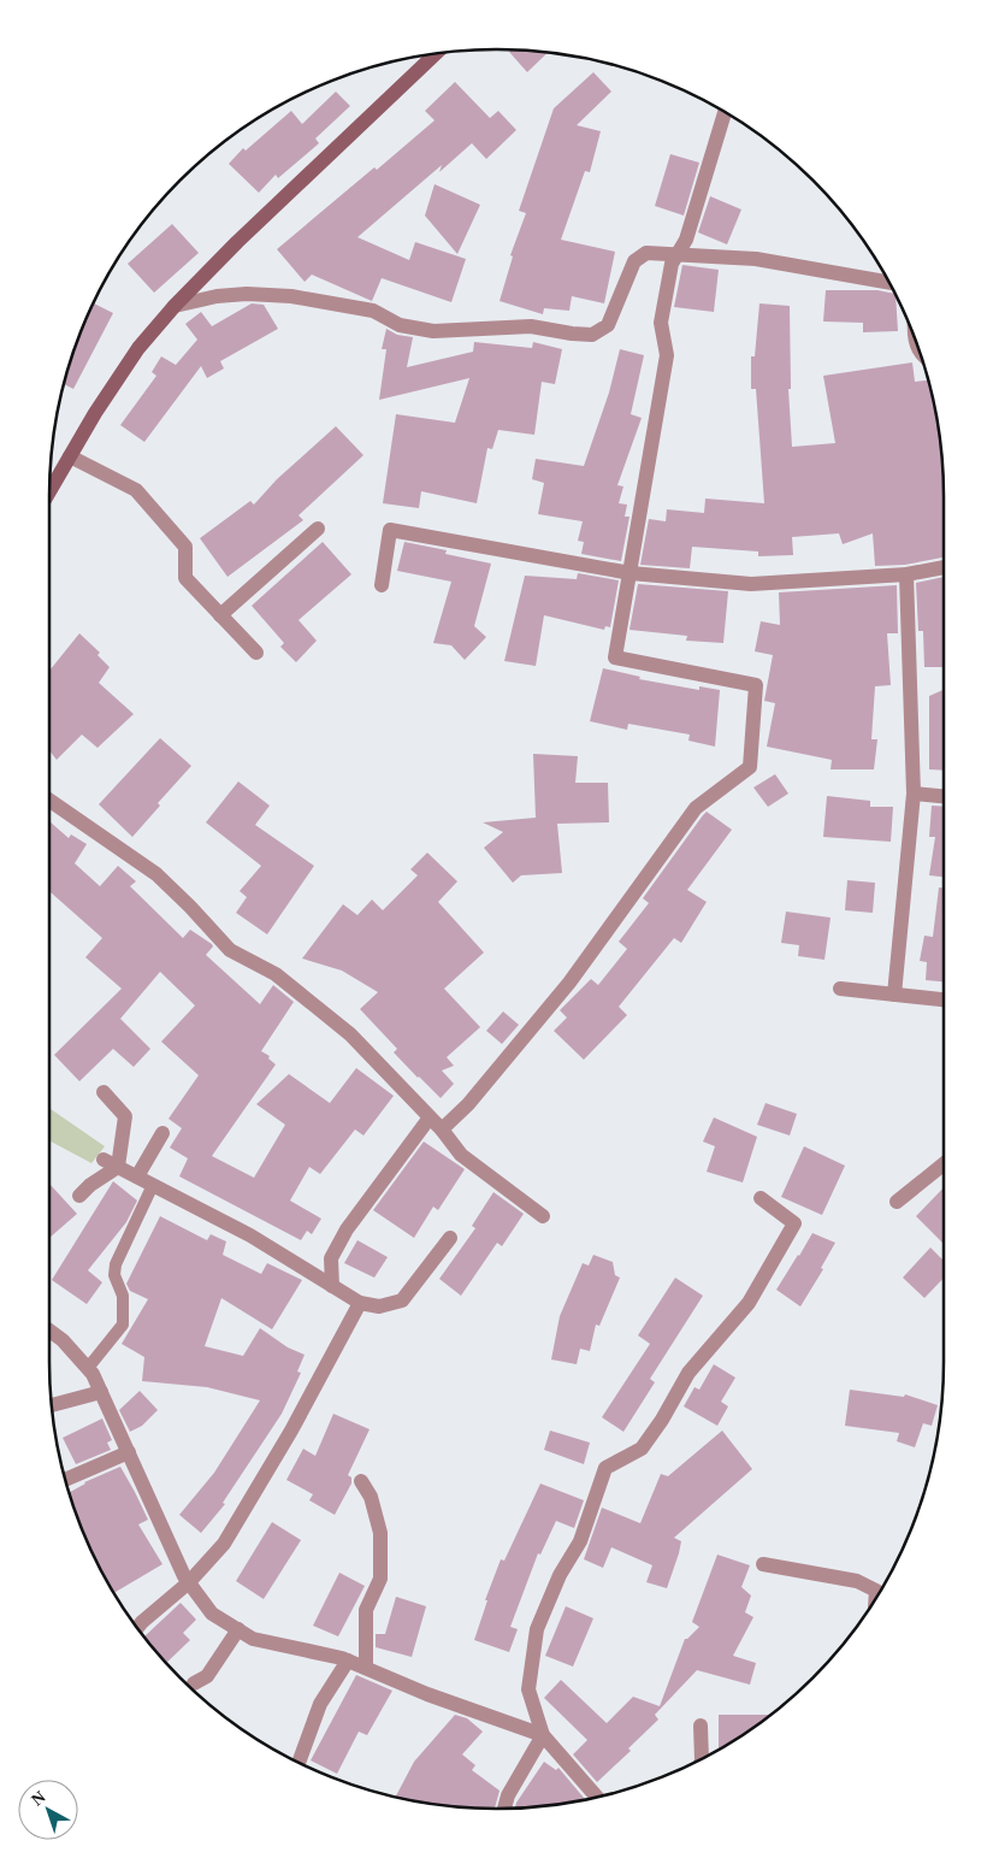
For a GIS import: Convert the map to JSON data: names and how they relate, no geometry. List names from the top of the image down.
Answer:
{
  "north": "top left"
}
